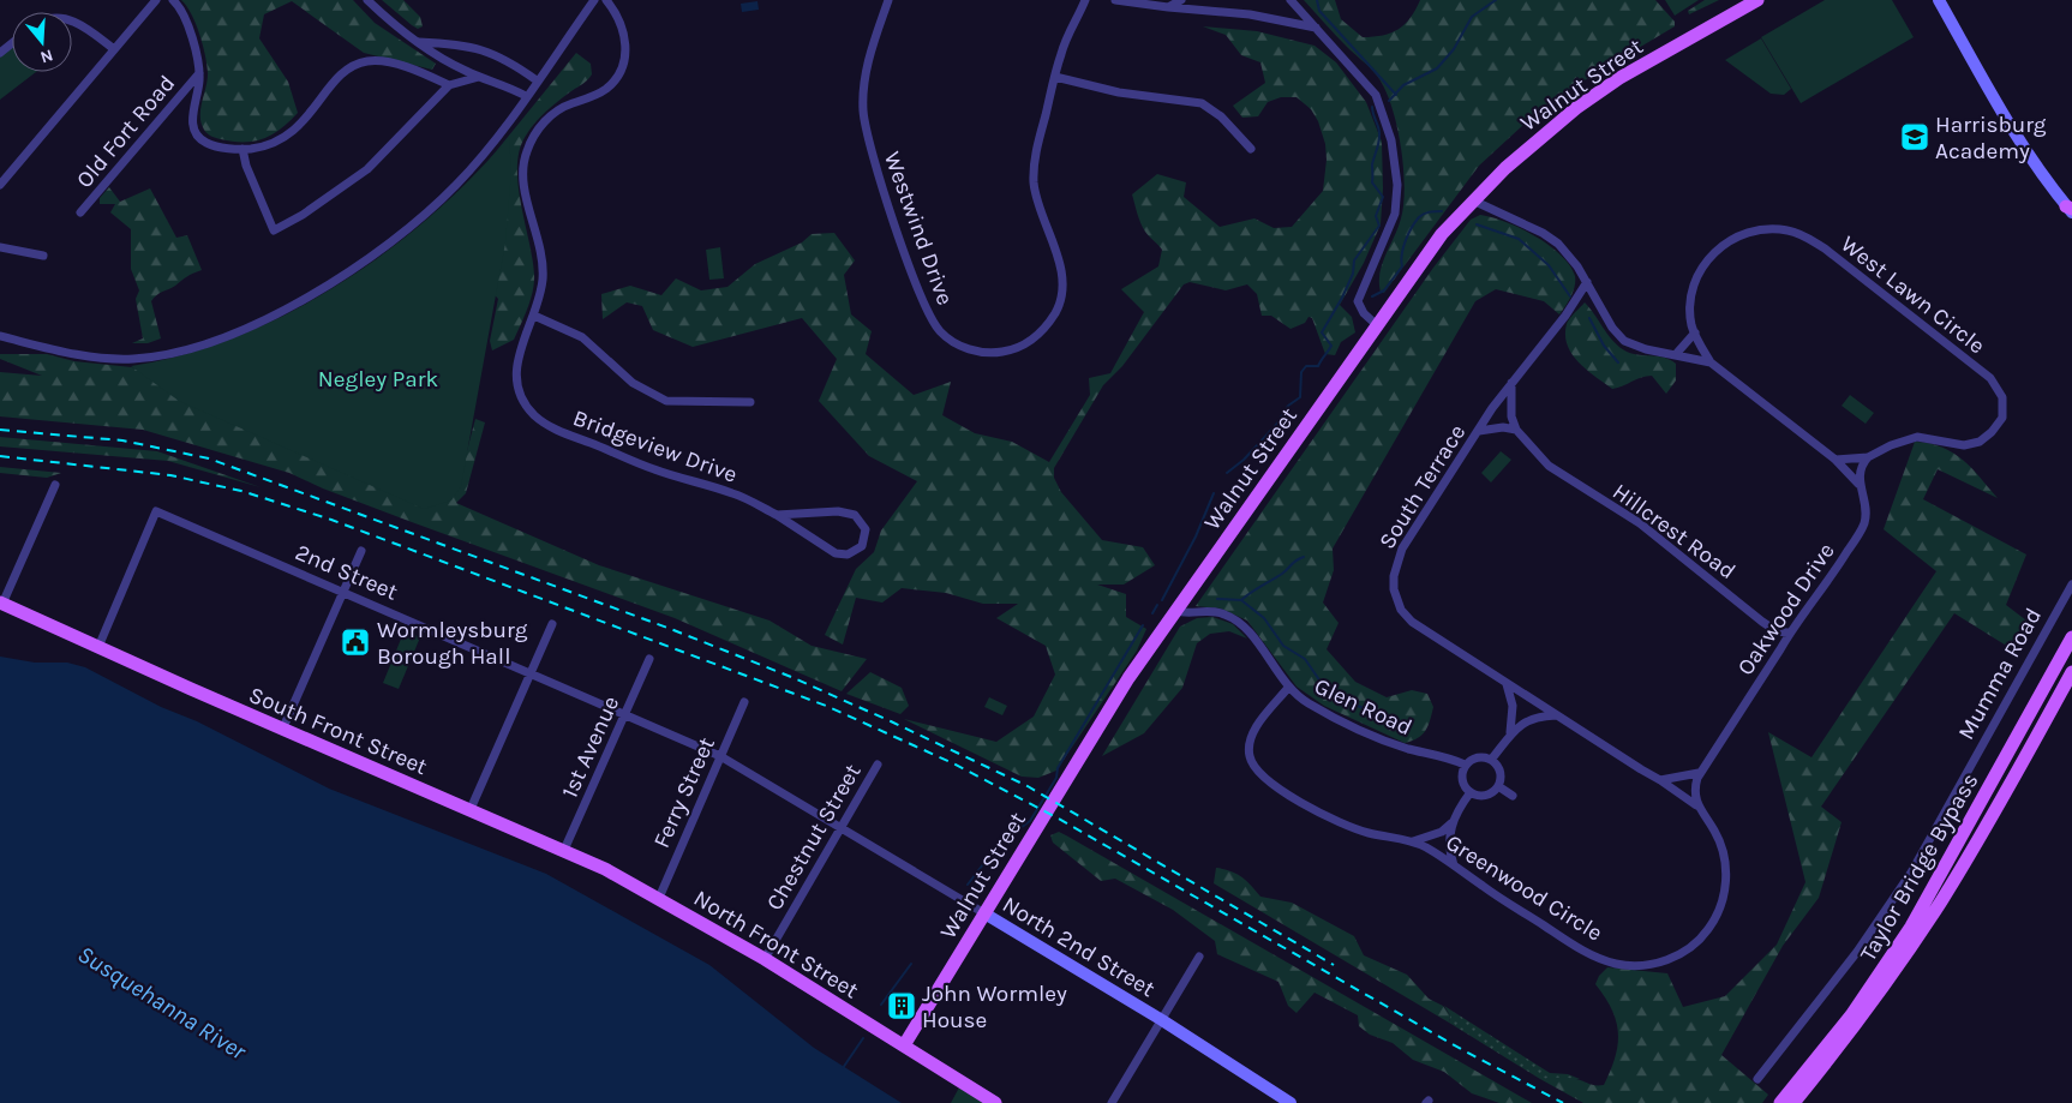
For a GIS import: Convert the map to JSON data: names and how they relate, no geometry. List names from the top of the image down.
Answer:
{
  "streets": {
    "main road": [
      "Walnut Street",
      "South Front Street",
      "Taylor Bridge Bypass",
      "North Front Street"
    ],
    "street": [
      "Old Fort Road",
      "Westwind Drive",
      "West Lawn Circle",
      "Bridgeview Drive",
      "South Terrace",
      "Hillcrest Road",
      "2nd Street",
      "Oakwood Drive",
      "Mumma Road",
      "Glen Road",
      "1st Avenue",
      "Ferry Street",
      "Chestnut Street",
      "Greenwood Circle",
      "North 2nd Street"
    ]
  },
  "crossings": [
    ["Walnut Street", "Glen Road"],
    ["Walnut Street", "North Front Street"],
    ["Walnut Street", "North 2nd Street"],
    ["South Terrace", "Greenwood Circle"],
    ["Hillcrest Road", "Oakwood Drive"],
    ["2nd Street", "South Front Street"],
    ["2nd Street", "1st Avenue"],
    ["2nd Street", "Ferry Street"],
    ["2nd Street", "North 2nd Street"],
    ["Glen Road", "Greenwood Circle"],
    ["South Front Street", "1st Avenue"],
    ["South Front Street", "Ferry Street"],
    ["South Front Street", "North Front Street"],
    ["Ferry Street", "North Front Street"],
    ["Ferry Street", "North 2nd Street"],
    ["Chestnut Street", "North Front Street"],
    ["Chestnut Street", "North 2nd Street"]
  ],
  "water": ["Susquehanna River"],
  "parks": ["Negley Park"],
  "places": {
    "school or university": ["Harrisburg Academy"],
    "public building": ["Wormleysburg Borough Hall"],
    "building": ["John Wormley House"]
  },
  "north": "bottom"
}
